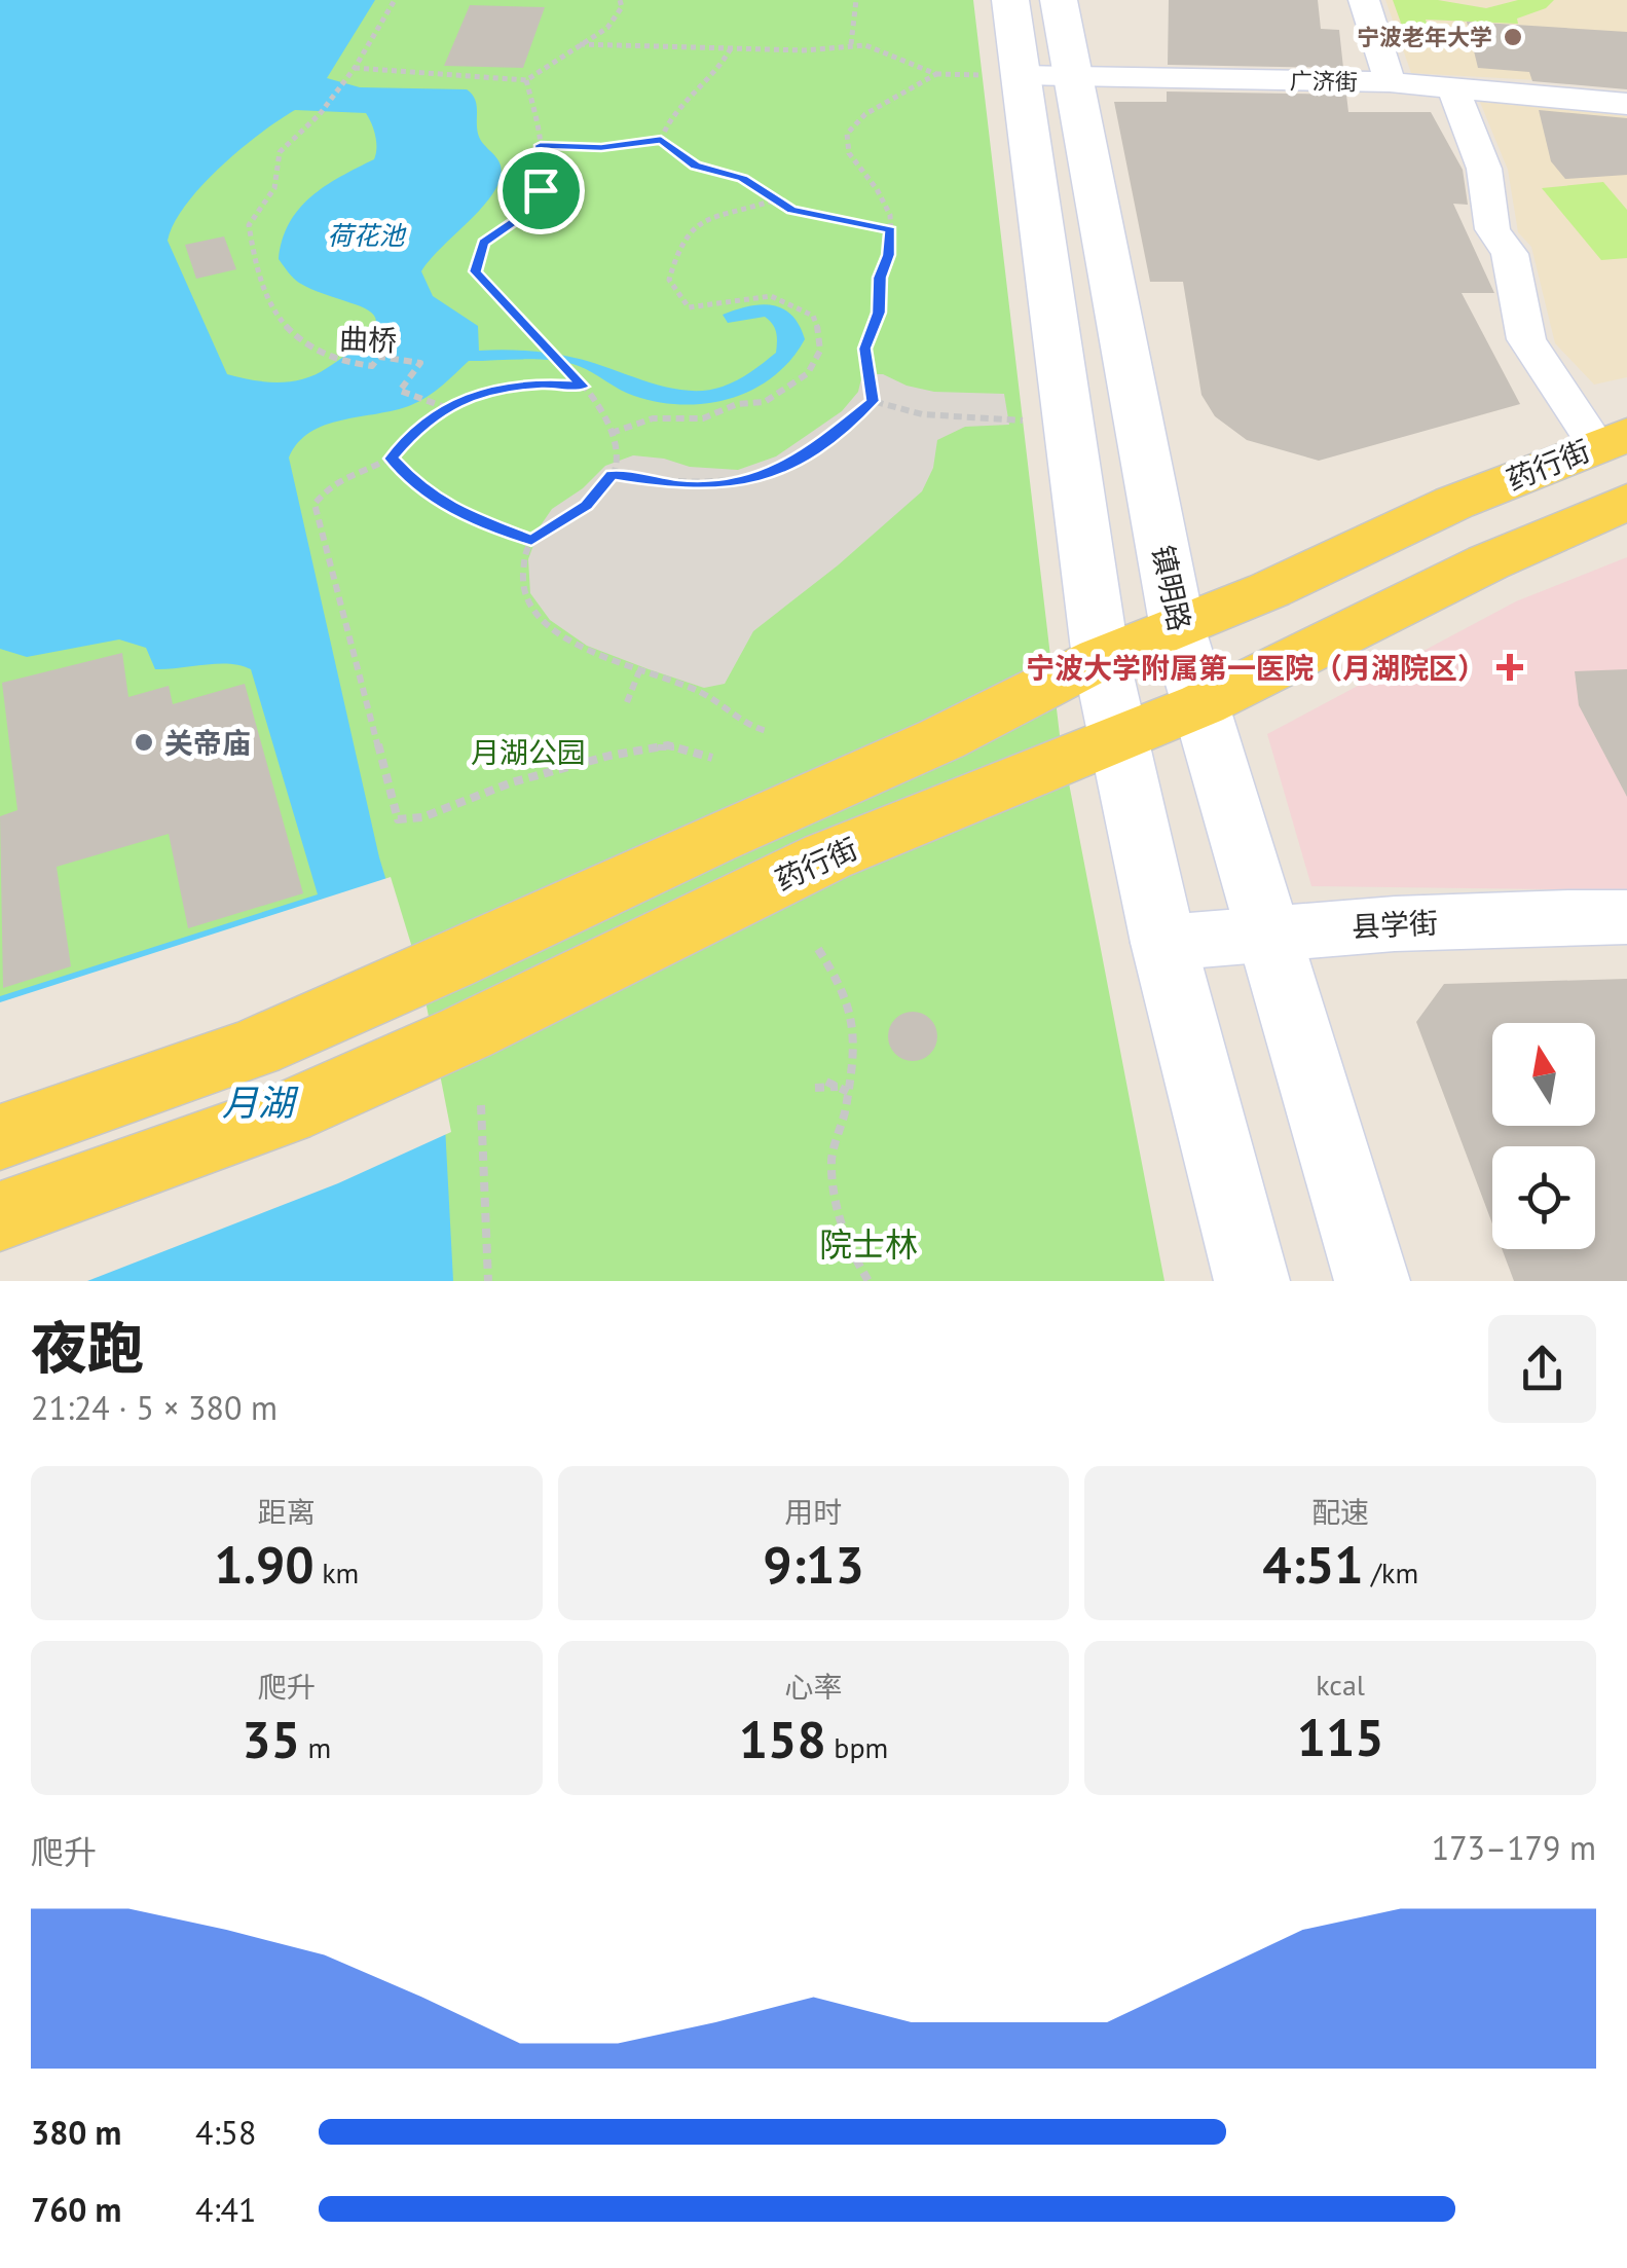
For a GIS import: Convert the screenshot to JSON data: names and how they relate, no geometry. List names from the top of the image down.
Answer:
{
  "streets": {
    "main road": ["药行街", "镇明路", "县学街"],
    "street": ["广济街"],
    "path": ["曲桥"]
  },
  "crossings": [
    ["广济街", "镇明路"],
    ["药行街", "镇明路"],
    ["镇明路", "县学街"]
  ],
  "water": ["荷花池", "月湖"],
  "parks": ["月湖公园", "院士林"],
  "places": {
    "other": ["宁波老年大学", "关帝庙"],
    "health": ["宁波大学附属第一医院（月湖院区）"]
  },
  "north": "top",
  "page": {
    "heading": ["夜跑", "21:24 · 5 × 380 m"],
    "stats": [
      ["距离", "1.90 km"],
      ["用时", "9:13"],
      ["配速", "4:51 /km"],
      ["爬升", "35 m"],
      ["心率", "158 bpm"],
      ["kcal", "115"]
    ],
    "chart": ["爬升", "173–179 m"],
    "list": [
      {
        "name": "380 m",
        "note": "4:58"
      },
      {
        "name": "760 m",
        "note": "4:41"
      }
    ]
  }
}
